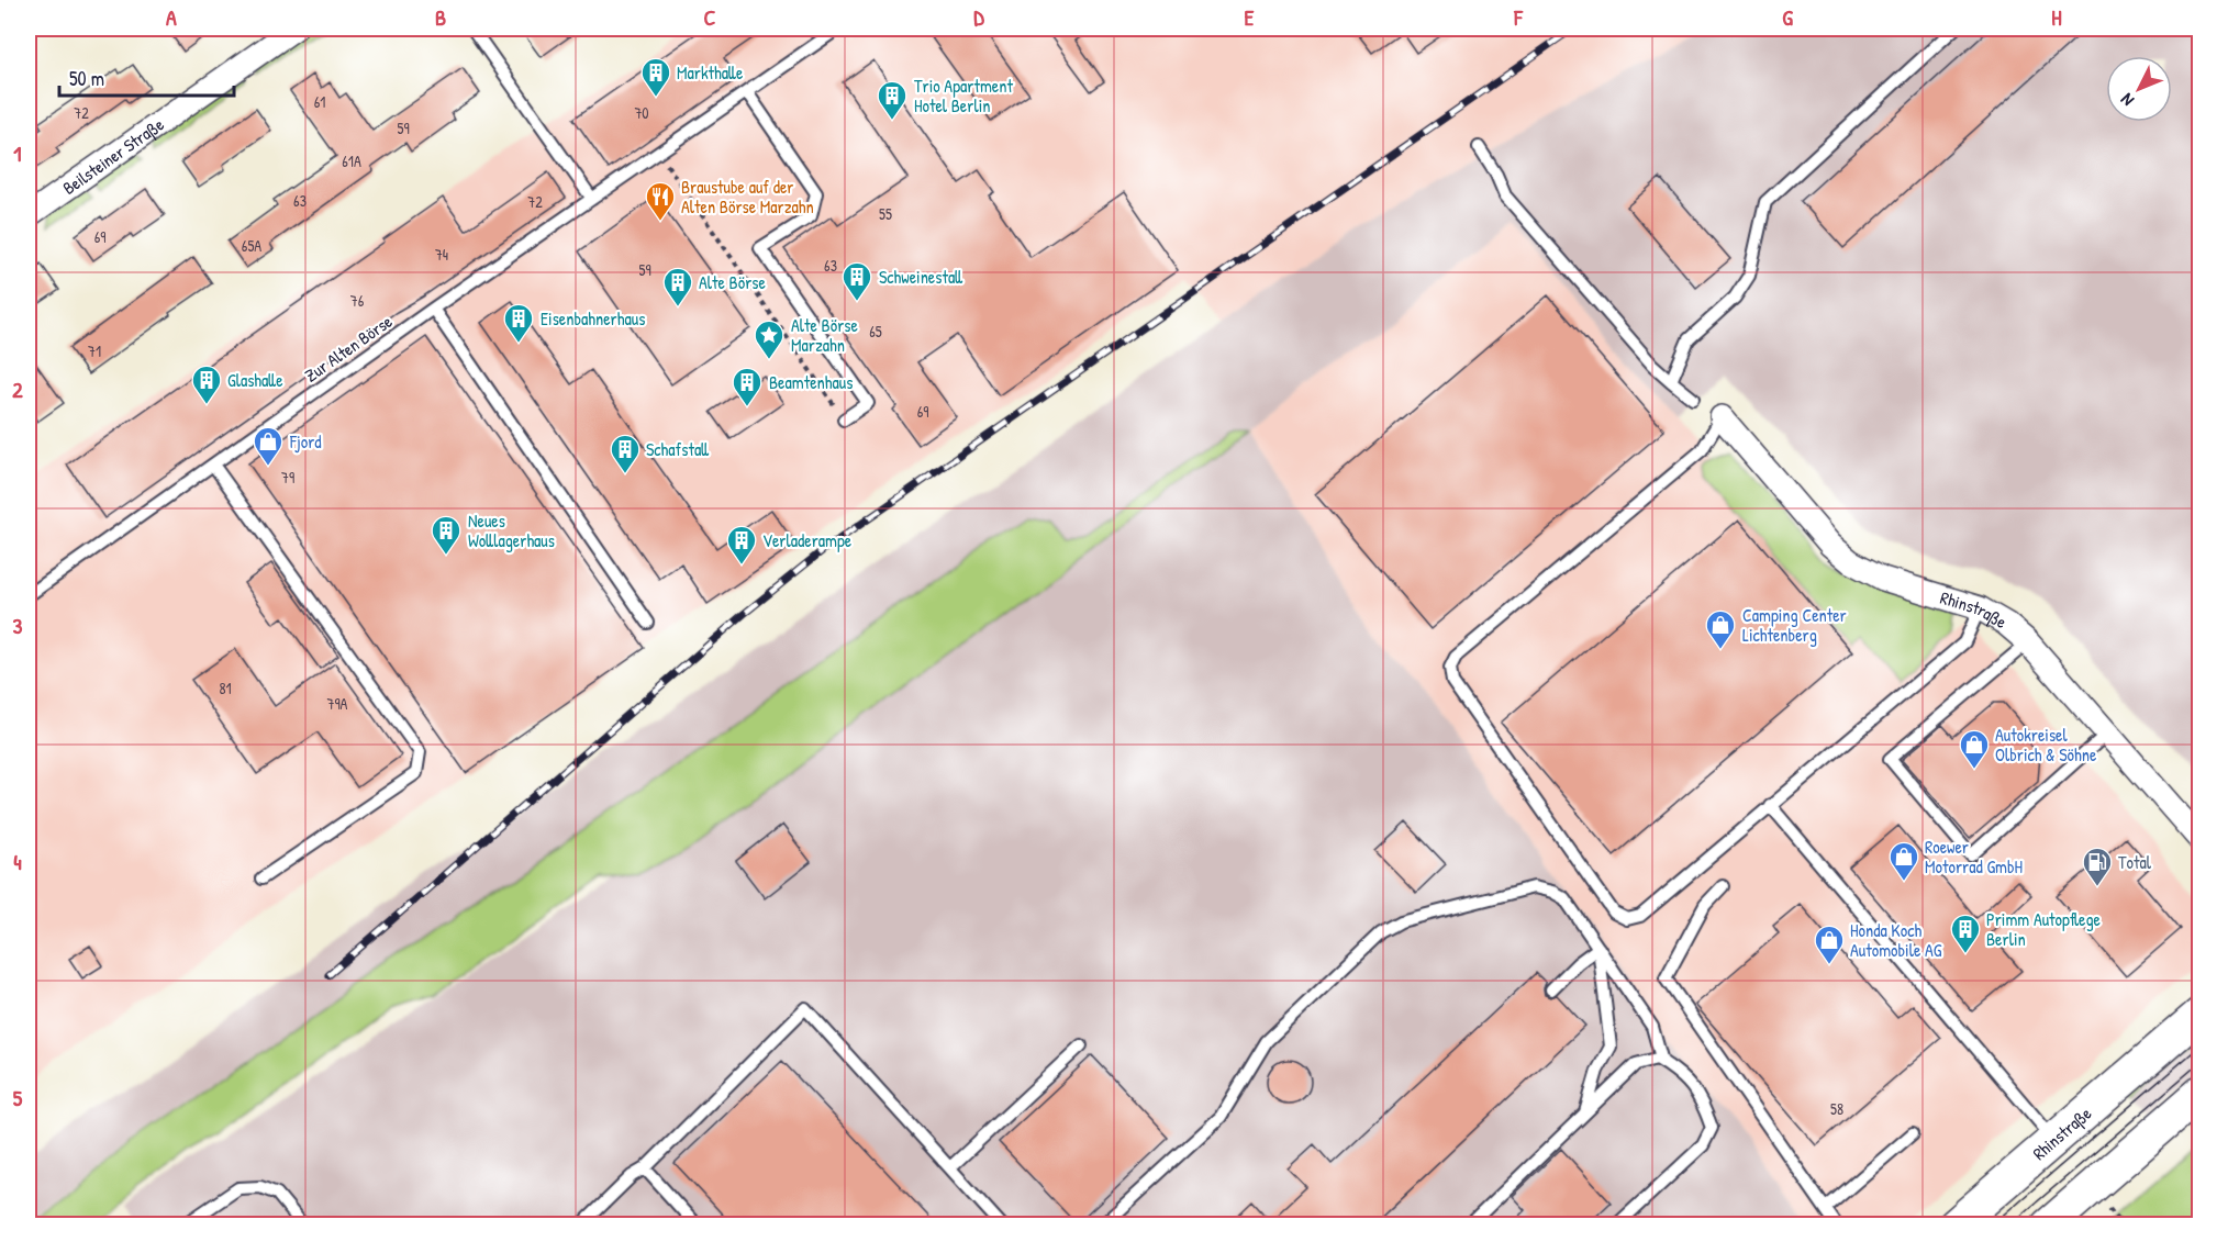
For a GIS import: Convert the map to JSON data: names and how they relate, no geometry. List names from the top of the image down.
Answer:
{
  "streets": {
    "main road": ["Rhinstraße"],
    "street": ["Beilsteiner Straße"],
    "lane": ["Zur Alten Börse"]
  },
  "places": {
    "building": [
      "Markthalle",
      "Trio Apartment Hotel Berlin",
      "Schweinestall",
      "Alte Börse",
      "Eisenbahnerhaus",
      "Glashalle",
      "Beamtenhaus",
      "Schafstall",
      "Neues Wolllagerhaus",
      "Verladerampe",
      "Primm Autopflege Berlin"
    ],
    "restaurant": ["Braustube auf der Alten Börse Marzahn"],
    "place": ["Alte Börse Marzahn"],
    "shop": [
      "Fjord",
      "Camping Center Lichtenberg",
      "Autokreisel Olbrich & Söhne",
      "Roewer Motorrad GmbH",
      "Honda Koch Automobile AG"
    ],
    "fuel station": ["Total"]
  },
  "house_numbers": [
    "61",
    "72",
    "70",
    "59",
    "61A",
    "63",
    "72",
    "55",
    "69",
    "65A",
    "74",
    "63",
    "59",
    "76",
    "65",
    "71",
    "69",
    "79",
    "81",
    "79A",
    "58"
  ],
  "scale_bar": "50 m",
  "north": "bottom left",
  "grid": {
    "columns": [
      "A",
      "B",
      "C",
      "D",
      "E",
      "F",
      "G",
      "H"
    ],
    "rows": [
      "1",
      "2",
      "3",
      "4",
      "5"
    ]
  }
}
